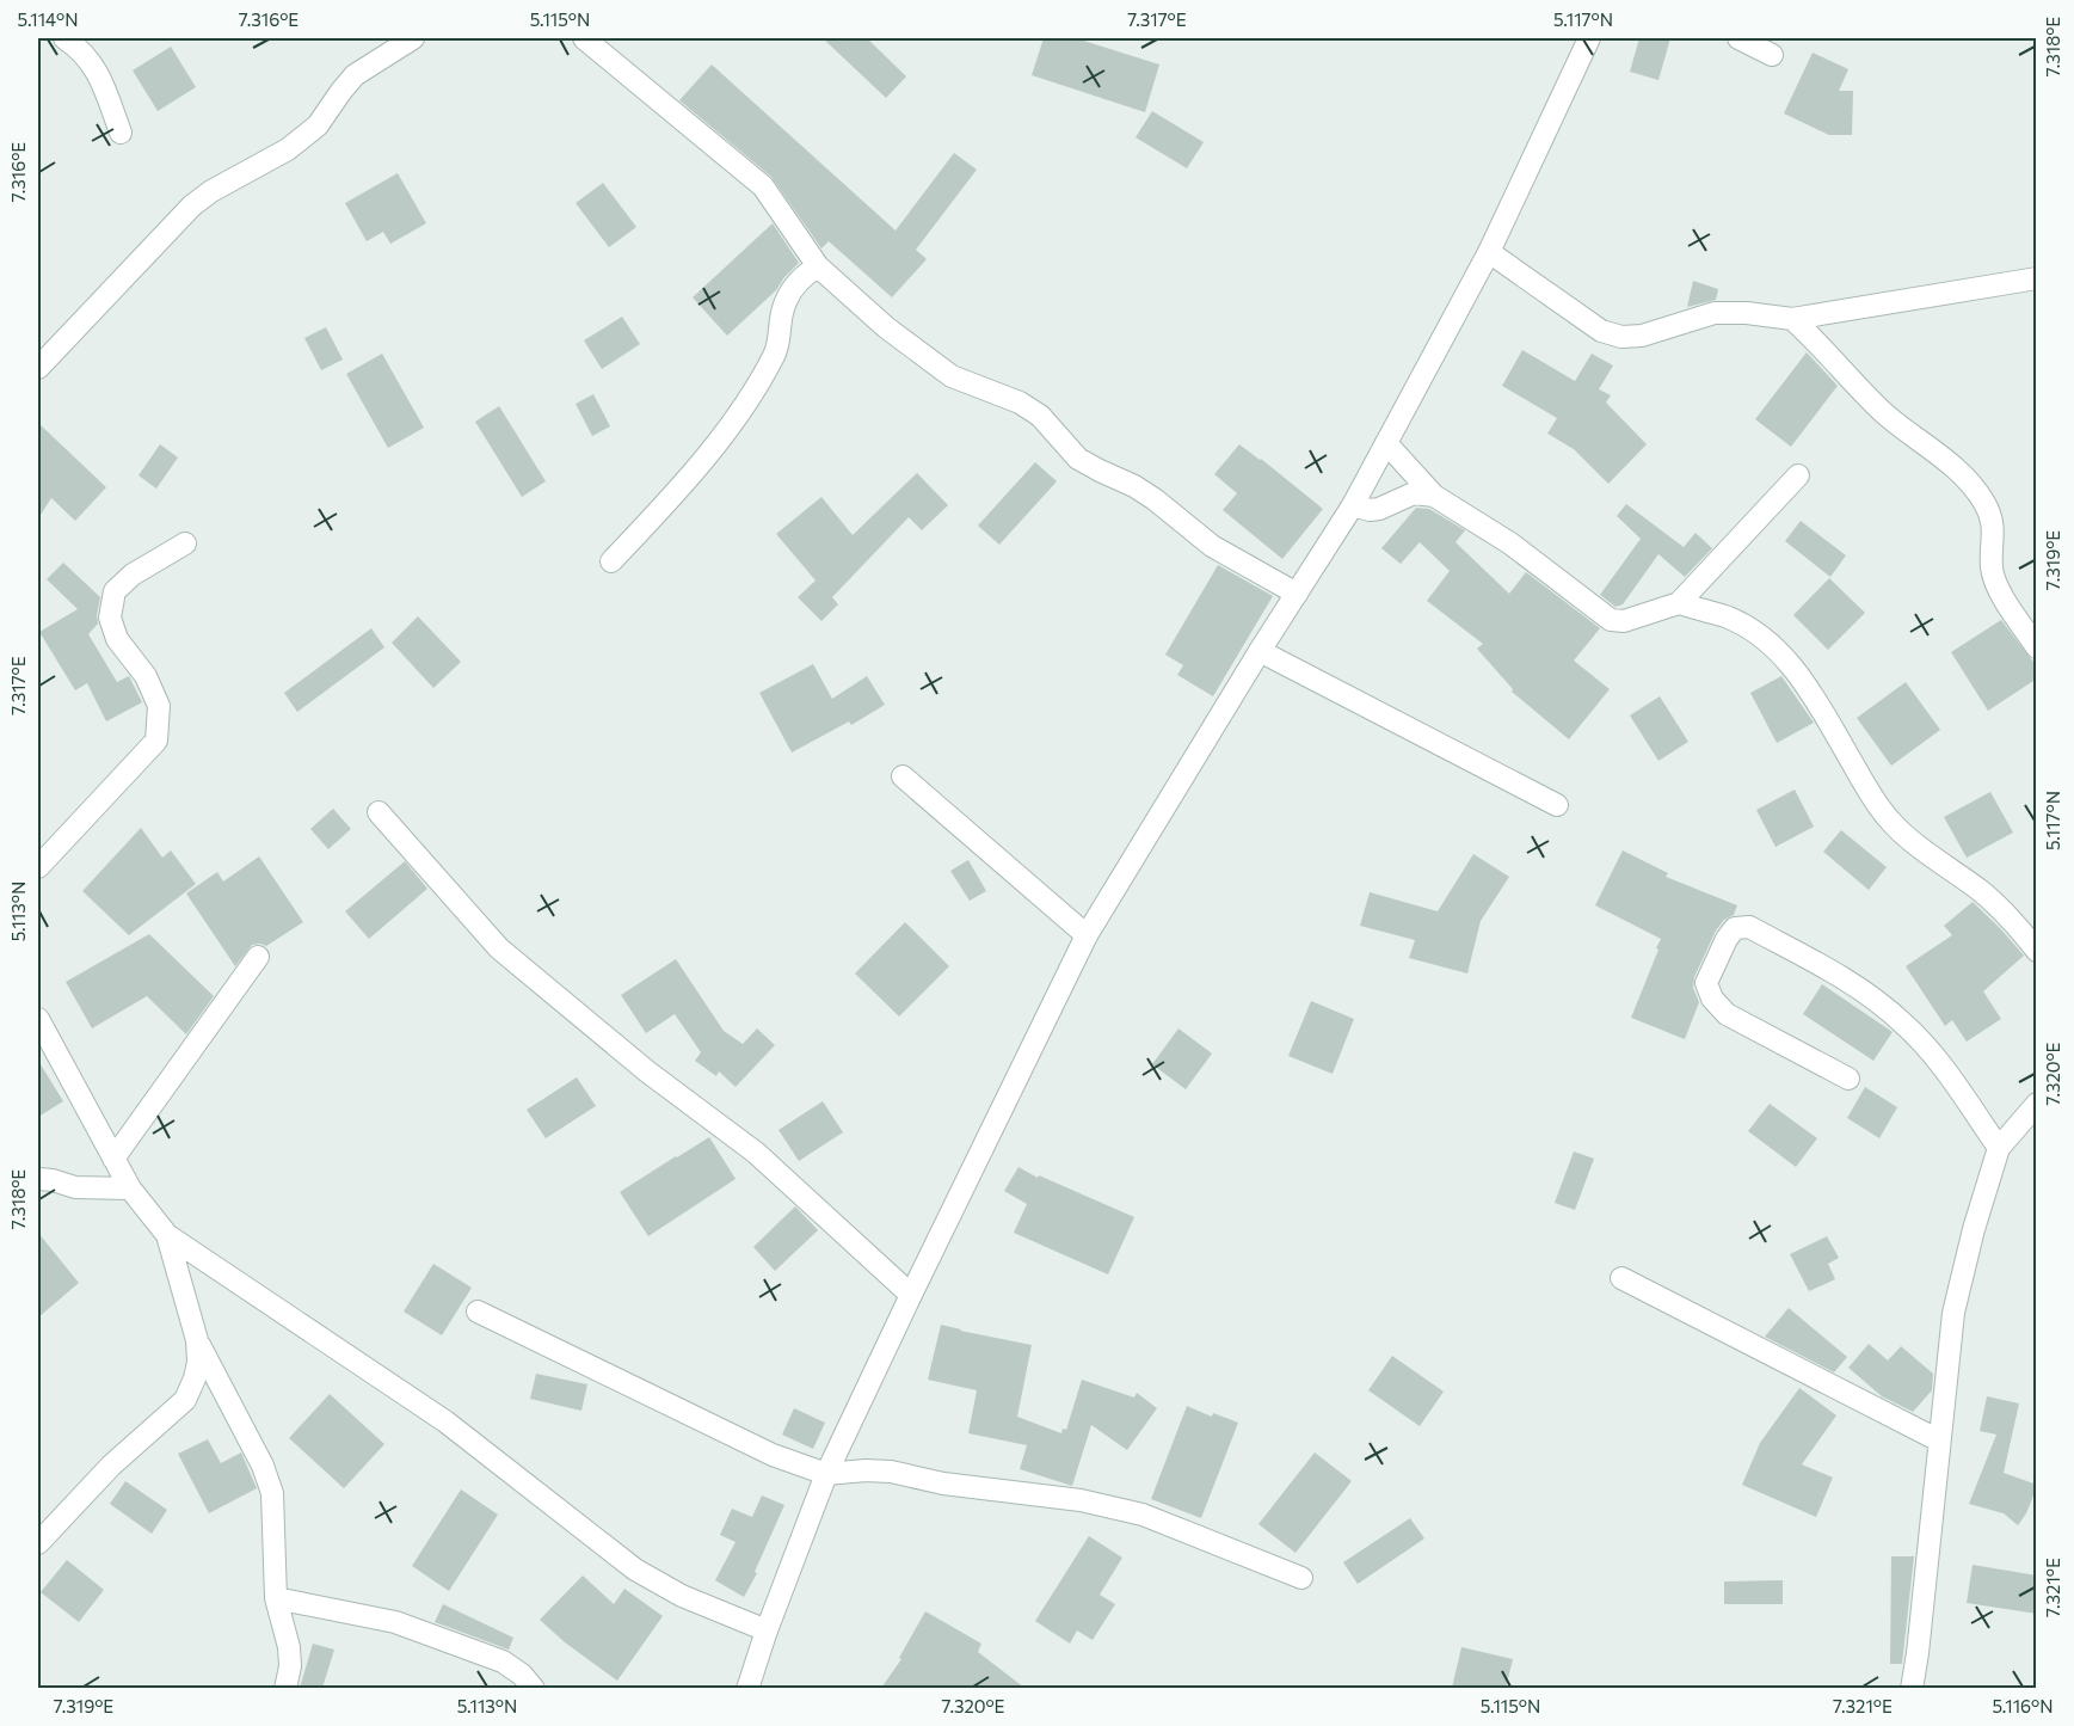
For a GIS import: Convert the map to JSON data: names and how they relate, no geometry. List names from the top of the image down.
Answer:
{
  "coordinates": [
    "5.114°N",
    "7.316°E",
    "5.115°N",
    "7.317°E",
    "5.117°N",
    "7.318°E",
    "7.319°E",
    "5.113°N",
    "7.320°E",
    "7.321°E",
    "5.116°N"
  ]
}
